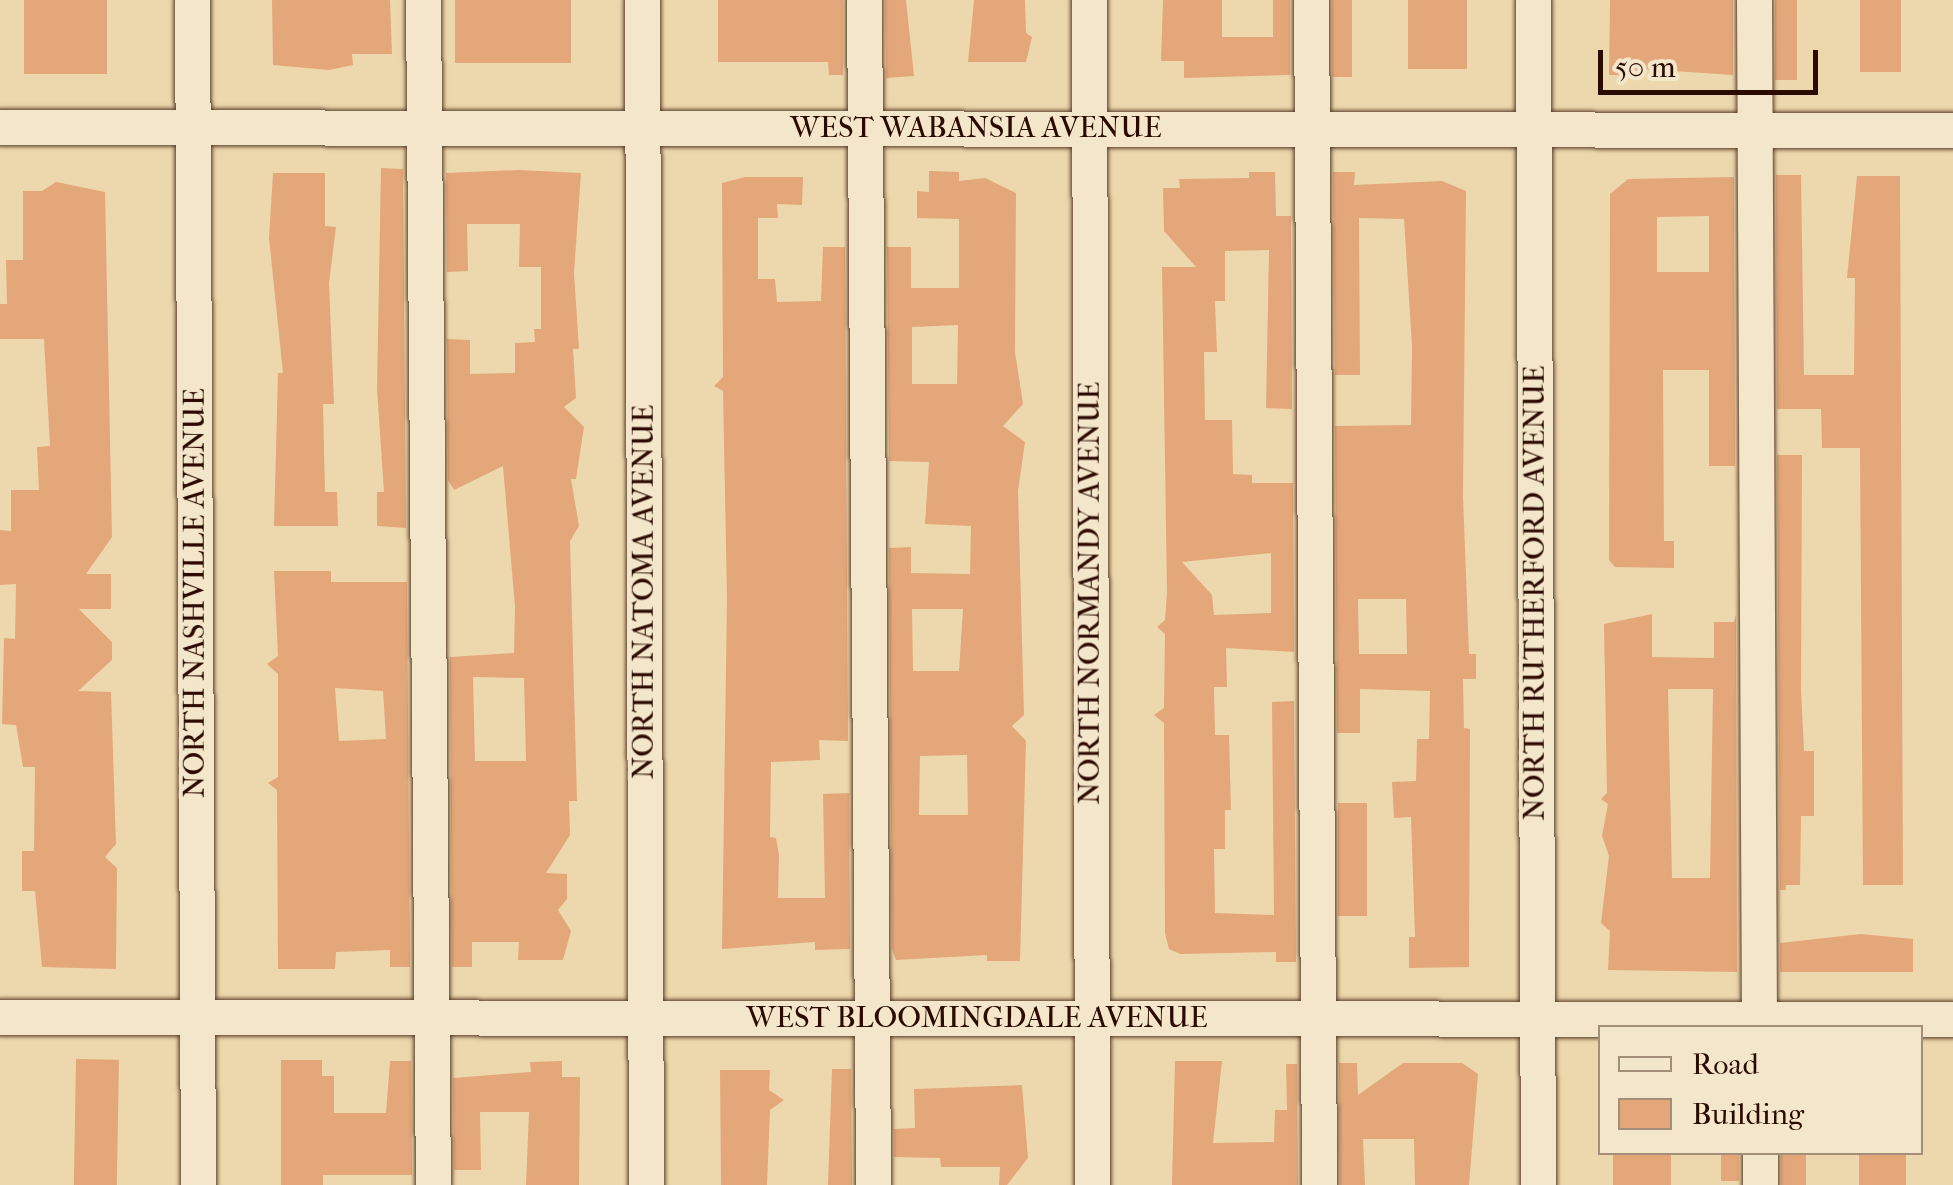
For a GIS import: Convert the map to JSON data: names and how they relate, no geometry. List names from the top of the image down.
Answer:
{
  "streets": {
    "street": [
      "WEST WABANSIA AVENUE",
      "NORTH NATOMA AVENUE",
      "NORTH NASHVILLE AVENUE",
      "NORTH NORMANDY AVENUE",
      "NORTH RUTHERFORD AVENUE",
      "WEST BLOOMINGDALE AVENUE"
    ]
  },
  "crossings": [
    ["WEST WABANSIA AVENUE", "NORTH NATOMA AVENUE"],
    ["WEST WABANSIA AVENUE", "NORTH NASHVILLE AVENUE"],
    ["WEST WABANSIA AVENUE", "NORTH NORMANDY AVENUE"],
    ["WEST WABANSIA AVENUE", "NORTH RUTHERFORD AVENUE"],
    ["NORTH NATOMA AVENUE", "WEST BLOOMINGDALE AVENUE"],
    ["NORTH NASHVILLE AVENUE", "WEST BLOOMINGDALE AVENUE"],
    ["NORTH NORMANDY AVENUE", "WEST BLOOMINGDALE AVENUE"],
    ["NORTH RUTHERFORD AVENUE", "WEST BLOOMINGDALE AVENUE"]
  ],
  "legend": ["Road", "Building"],
  "scale_bar": "50 m"
}
